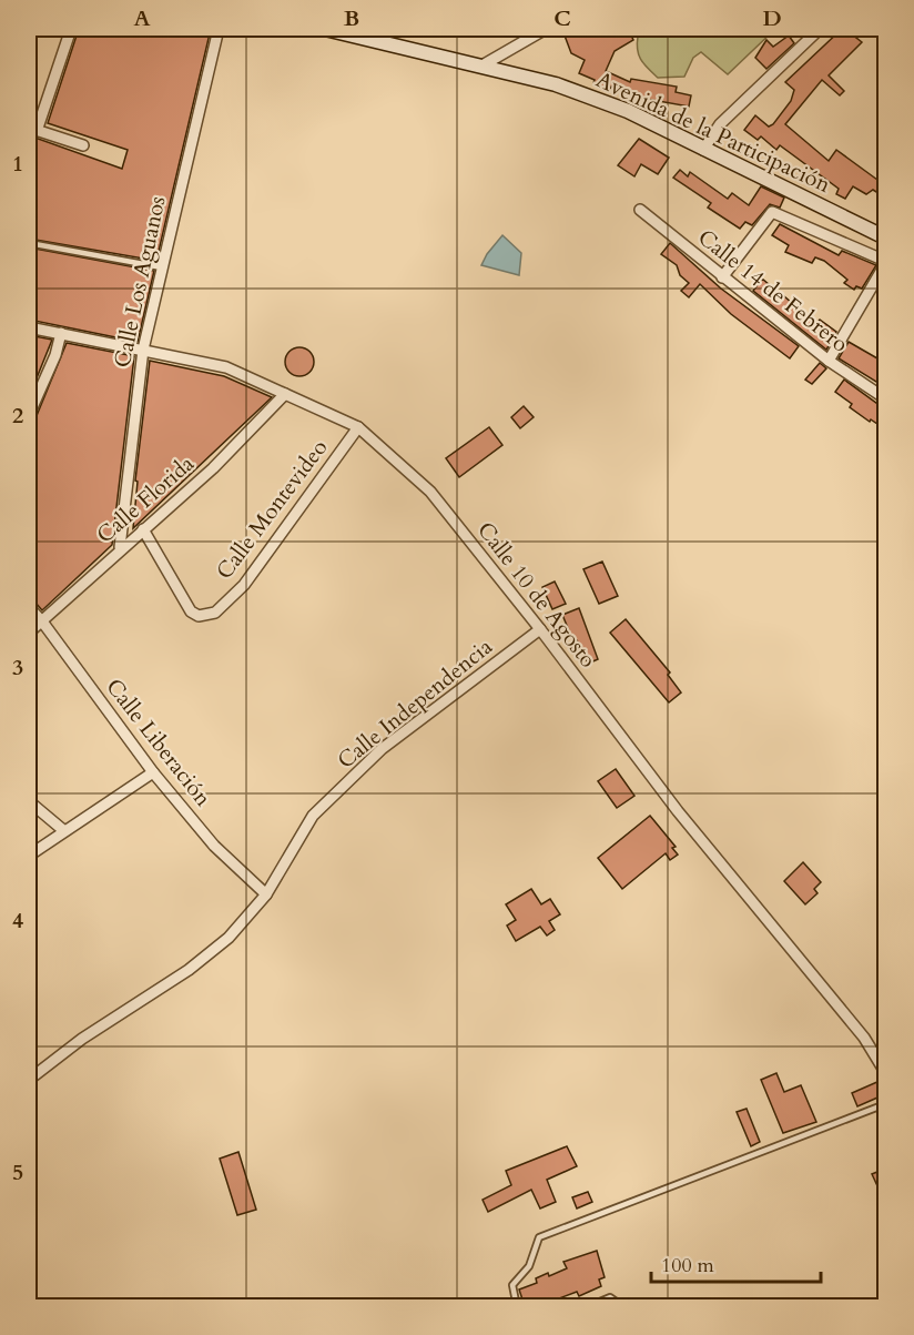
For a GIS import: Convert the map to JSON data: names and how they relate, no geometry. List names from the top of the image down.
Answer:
{
  "streets": {
    "main road": ["Avenida de la Participación"],
    "street": [
      "Calle Los Aguanos",
      "Calle 14 de Febrero",
      "Calle Florida",
      "Calle Montevideo",
      "Calle 10 de Agosto",
      "Calle Independencia",
      "Calle Liberación"
    ]
  },
  "crossings": [
    ["Calle Los Aguanos", "Calle Florida"],
    ["Calle Los Aguanos", "Calle 10 de Agosto"],
    ["Calle Florida", "Calle Montevideo"],
    ["Calle Florida", "Calle 10 de Agosto"],
    ["Calle Florida", "Calle Liberación"],
    ["Calle Montevideo", "Calle 10 de Agosto"],
    ["Calle 10 de Agosto", "Calle Independencia"],
    ["Calle Independencia", "Calle Liberación"]
  ],
  "scale_bar": "100 m",
  "grid": {
    "columns": [
      "A",
      "B",
      "C",
      "D"
    ],
    "rows": [
      "1",
      "2",
      "3",
      "4",
      "5"
    ]
  }
}
